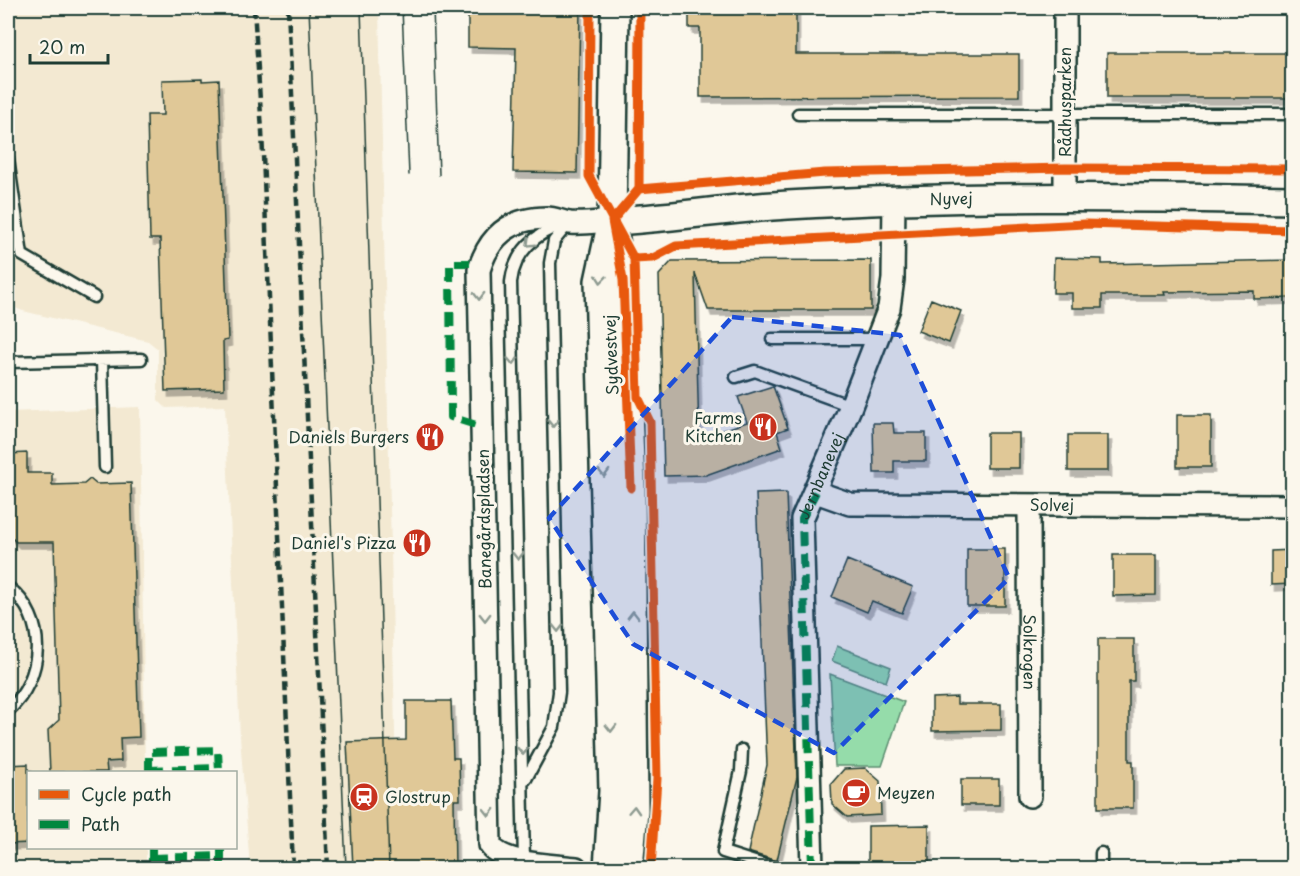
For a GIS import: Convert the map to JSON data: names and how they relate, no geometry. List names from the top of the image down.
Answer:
{
  "streets": {
    "street": [
      "Rådhusparken",
      "Nyvej",
      "Sydvestvej",
      "Jernbanevej",
      "Solvej",
      "Banegårdspladsen",
      "Solkrogen"
    ]
  },
  "crossings": [
    ["Rådhusparken", "Nyvej"],
    ["Nyvej", "Sydvestvej"],
    ["Nyvej", "Jernbanevej"],
    ["Nyvej", "Banegårdspladsen"],
    ["Sydvestvej", "Banegårdspladsen"],
    ["Jernbanevej", "Solvej"],
    ["Solvej", "Solkrogen"]
  ],
  "one_way": ["Banegårdspladsen"],
  "places": {
    "restaurant": ["Farms Kitchen", "Daniels Burgers", "Daniel's Pizza"],
    "cafe": ["Meyzen"],
    "station": ["Glostrup"]
  },
  "legend": ["Cycle path", "Path"],
  "scale_bar": "20 m"
}
